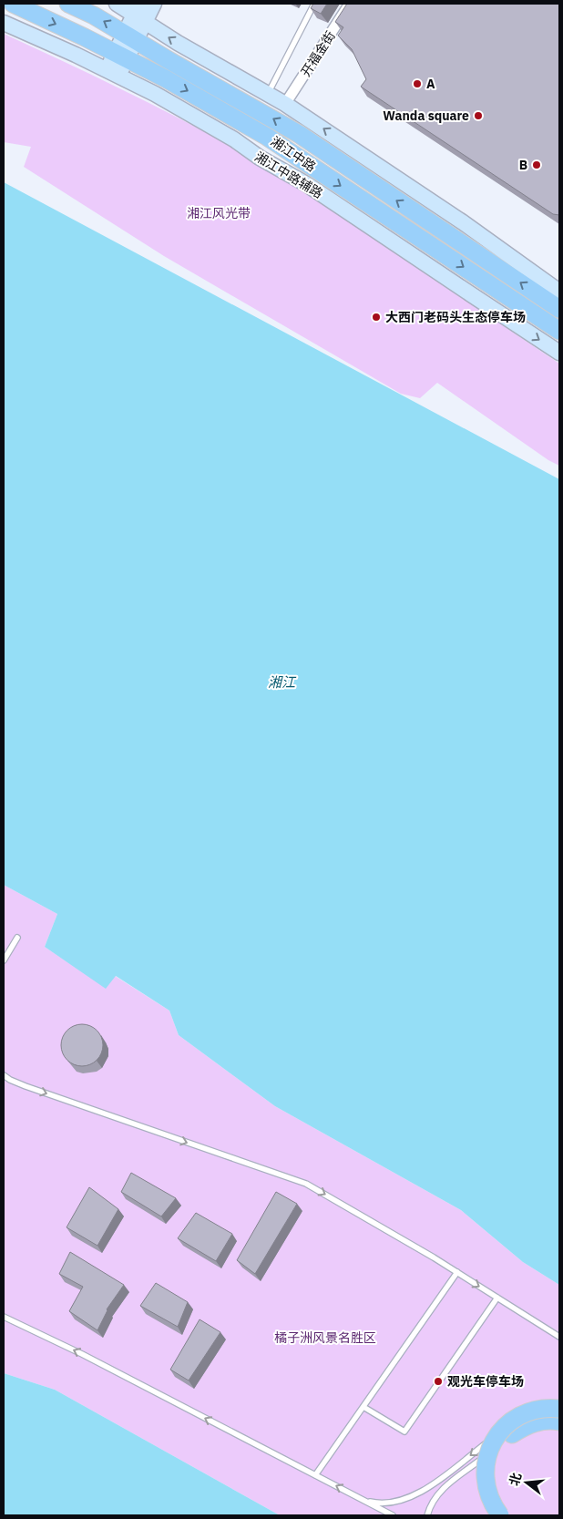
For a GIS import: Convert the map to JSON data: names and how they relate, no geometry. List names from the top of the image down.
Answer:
{
  "streets": {
    "main road": ["湘江中路"],
    "street": ["开福金街", "湘江中路辅路"]
  },
  "water": ["湘江"],
  "parks": ["湘江风光带", "橘子洲风景名胜区"],
  "places": [
    "A",
    "Wanda square",
    "B",
    "大西门老码头生态停车场",
    "观光车停车场"
  ],
  "north": "left"
}
